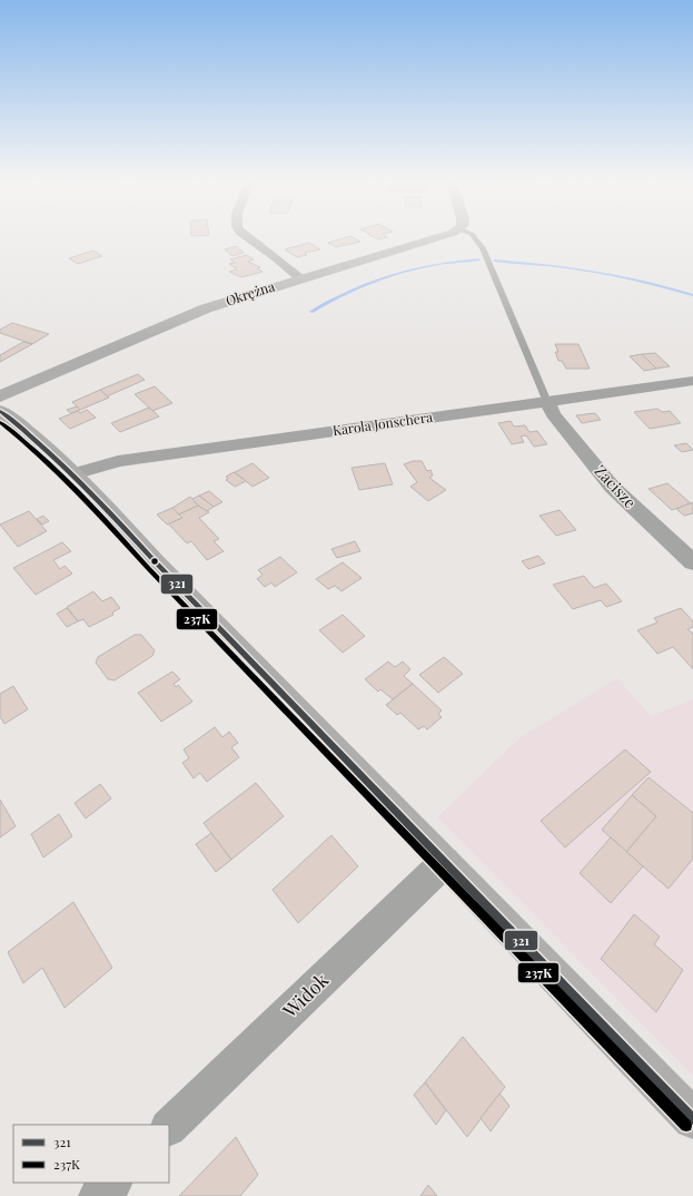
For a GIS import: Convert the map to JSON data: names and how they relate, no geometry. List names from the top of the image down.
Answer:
{
  "streets": {
    "street": [
      "Okrężna",
      "Karola Jonschera",
      "Zacisze",
      "Widok"
    ]
  },
  "crossings": [
    ["Karola Jonschera", "Zacisze"]
  ],
  "lines": ["transit line 321", "transit line 237K"],
  "legend": ["321", "237K"]
}
